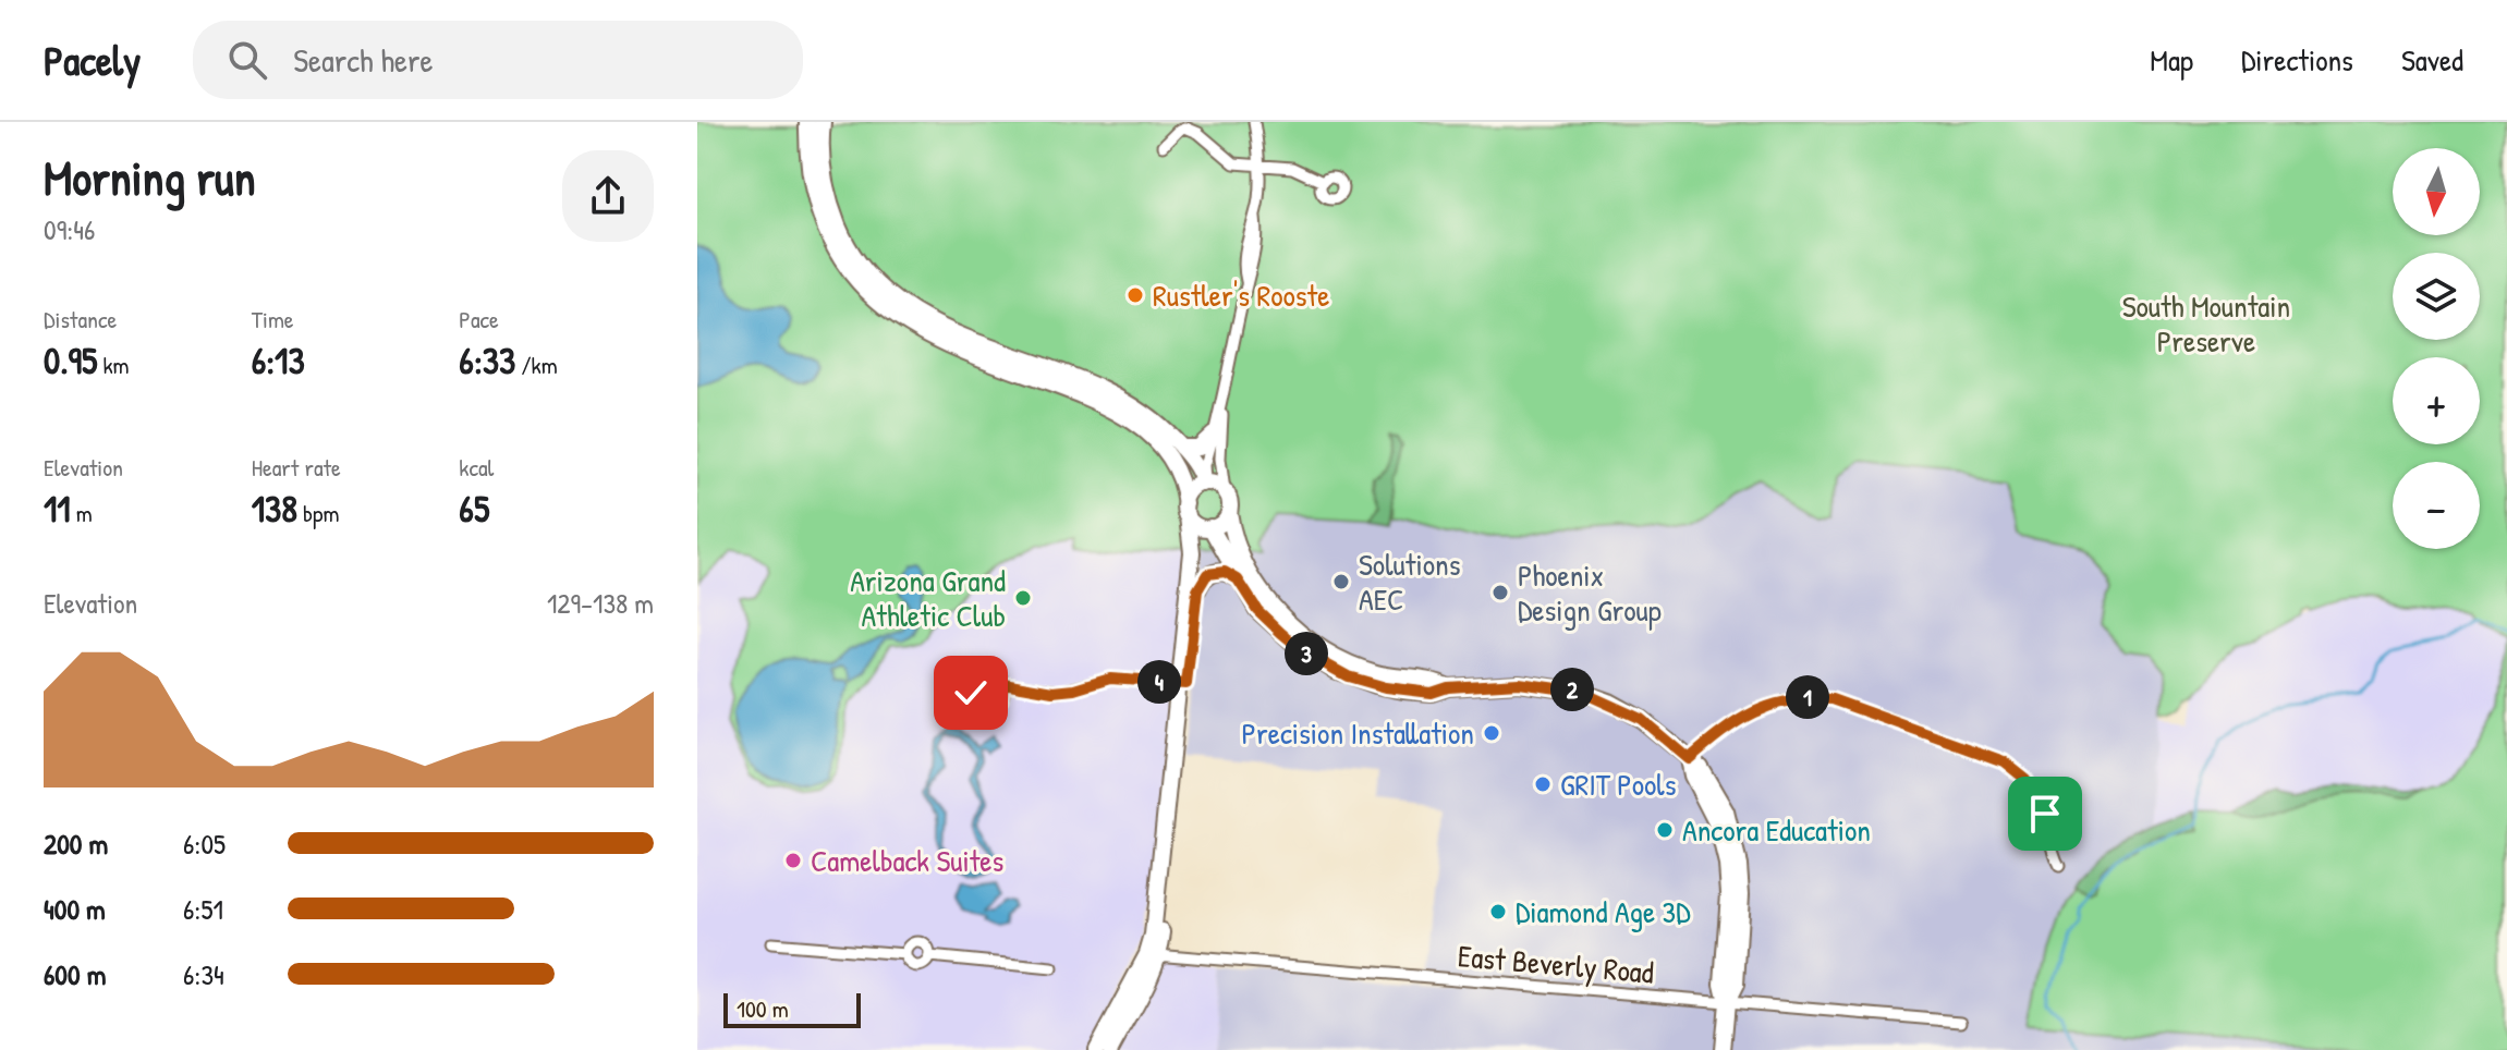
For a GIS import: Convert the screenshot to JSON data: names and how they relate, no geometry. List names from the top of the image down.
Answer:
{
  "streets": {
    "street": ["East Beverly Road"]
  },
  "parks": ["South Mountain Preserve"],
  "places": [
    "Rustler's Rooste",
    "Solutions AEC",
    "Phoenix Design Group",
    "Arizona Grand Athletic Club",
    "Precision Installation",
    "GRIT Pools",
    "Ancora Education",
    "Camelback Suites",
    "Diamond Age 3D"
  ],
  "scale_bar": "100 m",
  "north": "bottom",
  "page": {
    "header": "Pacely",
    "search": "Search here",
    "nav": ["Map", "Directions", "Saved"],
    "heading": ["Morning run", "09:46"],
    "map_buttons": ["+", "−"],
    "stats": [
      ["Distance", "0.95 km"],
      ["Time", "6:13"],
      ["Pace", "6:33 /km"],
      ["Elevation", "11 m"],
      ["Heart rate", "138 bpm"],
      ["kcal", "65"]
    ],
    "chart": ["Elevation", "129–138 m"],
    "pins": [
      "3",
      "4",
      "2",
      "1"
    ],
    "list": [
      {
        "name": "200 m",
        "note": "6:05"
      },
      {
        "name": "400 m",
        "note": "6:51"
      },
      {
        "name": "600 m",
        "note": "6:34"
      }
    ],
    "scale": "100 m"
  }
}
